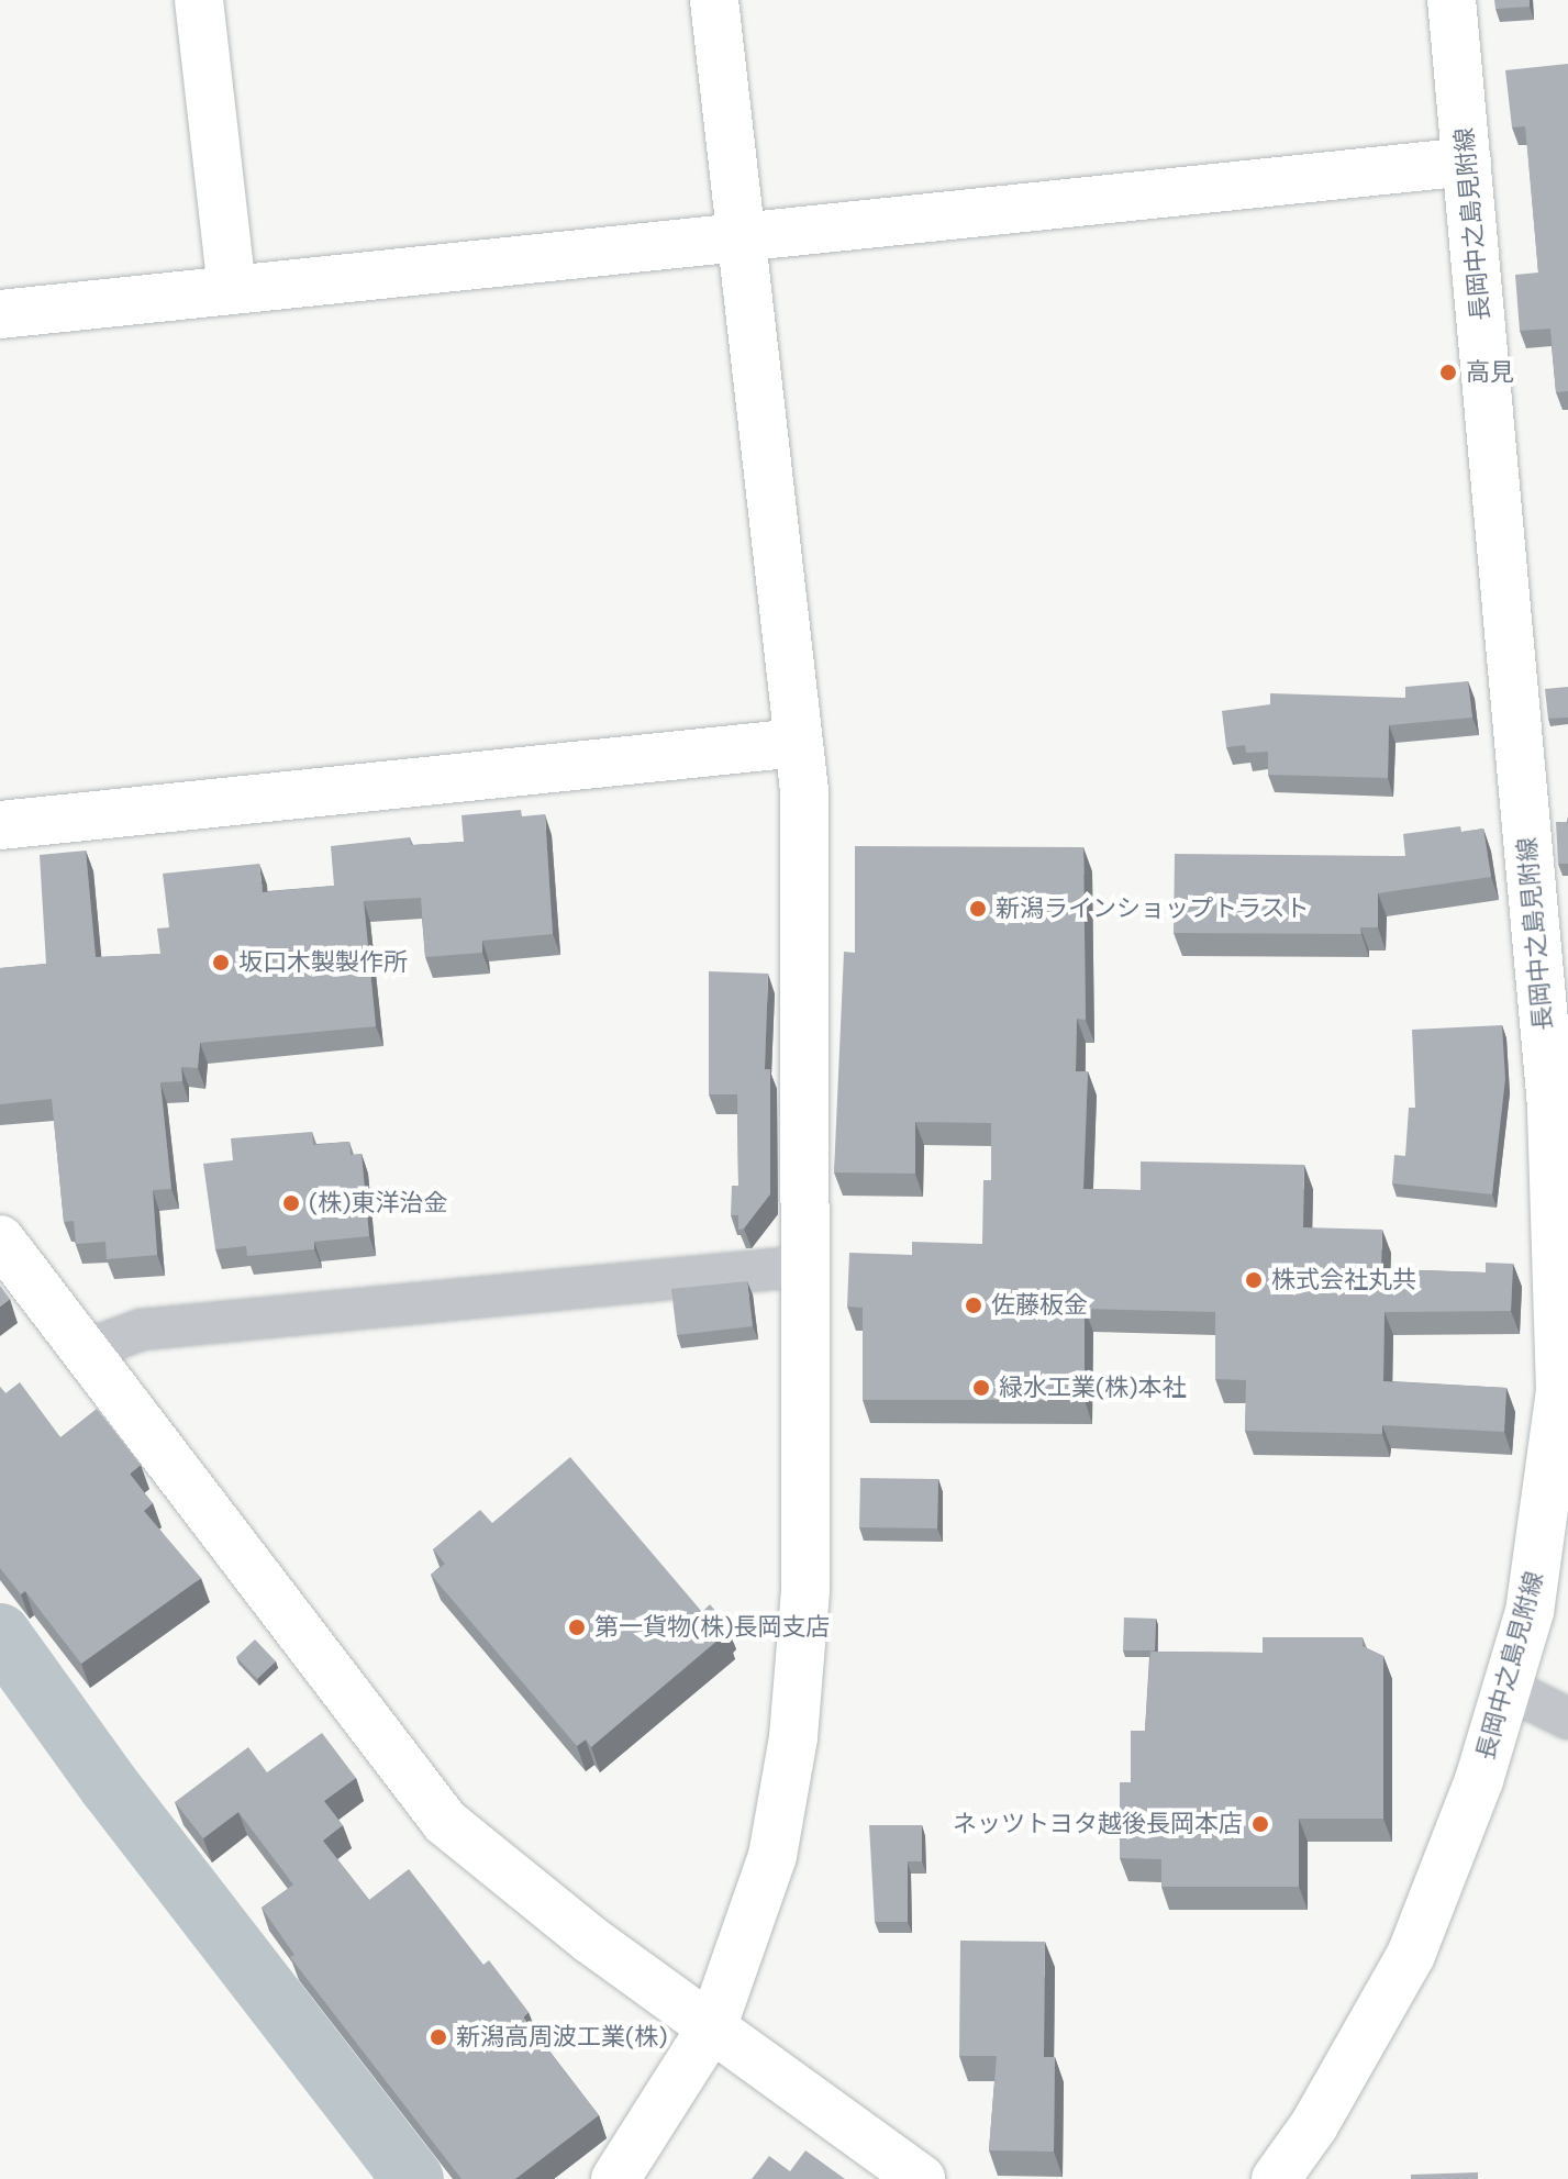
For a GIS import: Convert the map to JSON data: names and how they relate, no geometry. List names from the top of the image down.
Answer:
{
  "streets": {
    "street": ["長岡中之島見附線"]
  },
  "places": [
    "高見",
    "新潟ラインショップトラスト",
    "坂口木製製作所",
    "(株)東洋治金",
    "株式会社丸共",
    "佐藤板金",
    "緑水工業(株)本社",
    "第一貨物(株)長岡支店",
    "ネッツトヨタ越後長岡本店",
    "新潟高周波工業(株)"
  ]
}
